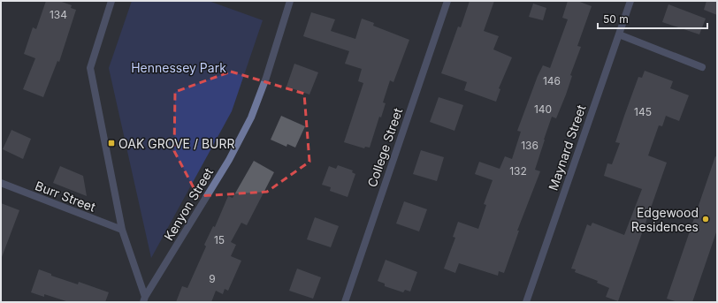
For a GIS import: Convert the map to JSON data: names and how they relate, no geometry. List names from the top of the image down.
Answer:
{
  "streets": {
    "street": [
      "College Street",
      "Maynard Street",
      "Burr Street",
      "Kenyon Street"
    ]
  },
  "parks": ["Hennessey Park"],
  "places": {
    "transit": ["OAK GROVE / BURR"],
    "other": ["Edgewood Residences"]
  },
  "house_numbers": [
    "134",
    "146",
    "140",
    "145",
    "136",
    "132",
    "15",
    "9"
  ],
  "scale_bar": "50 m"
}
